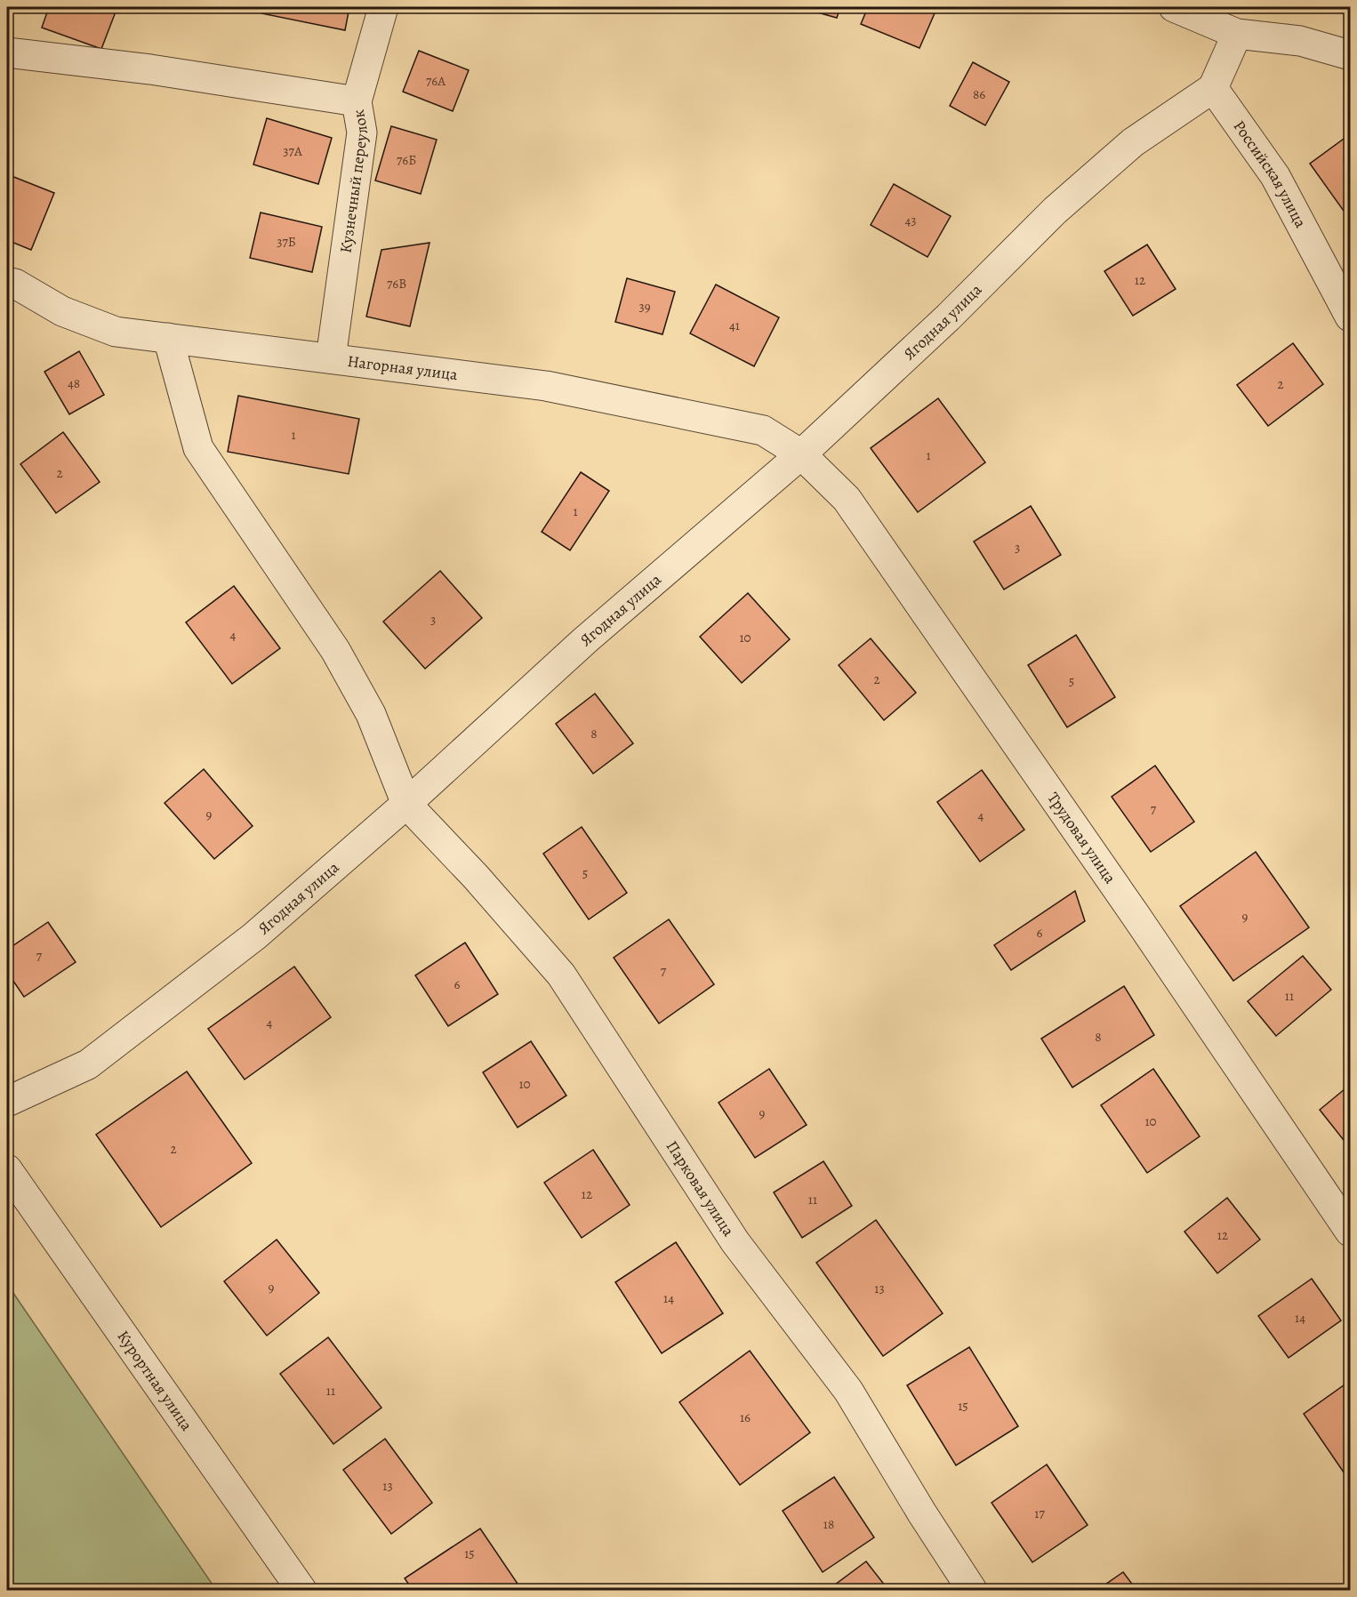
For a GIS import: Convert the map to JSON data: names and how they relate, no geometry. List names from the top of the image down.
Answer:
{
  "streets": {
    "street": [
      "Российская улица",
      "Кузнечный переулок",
      "Ягодная улица",
      "Нагорная улица",
      "Трудовая улица",
      "Парковая улица",
      "Курортная улица"
    ]
  },
  "crossings": [
    ["Российская улица", "Ягодная улица"],
    ["Кузнечный переулок", "Нагорная улица"],
    ["Ягодная улица", "Нагорная улица"],
    ["Ягодная улица", "Трудовая улица"],
    ["Ягодная улица", "Парковая улица"],
    ["Нагорная улица", "Трудовая улица"]
  ],
  "house_numbers": [
    "76А",
    "86",
    "37А",
    "76Б",
    "43",
    "37Б",
    "12",
    "76В",
    "39",
    "41",
    "48",
    "2",
    "1",
    "1",
    "2",
    "1",
    "3",
    "3",
    "4",
    "10",
    "2",
    "5",
    "8",
    "7",
    "9",
    "4",
    "5",
    "9",
    "6",
    "7",
    "7",
    "6",
    "11",
    "4",
    "8",
    "10",
    "9",
    "10",
    "2",
    "12",
    "11",
    "12",
    "9",
    "13",
    "14",
    "14",
    "11",
    "15",
    "16",
    "13",
    "17",
    "18",
    "15"
  ]
}
